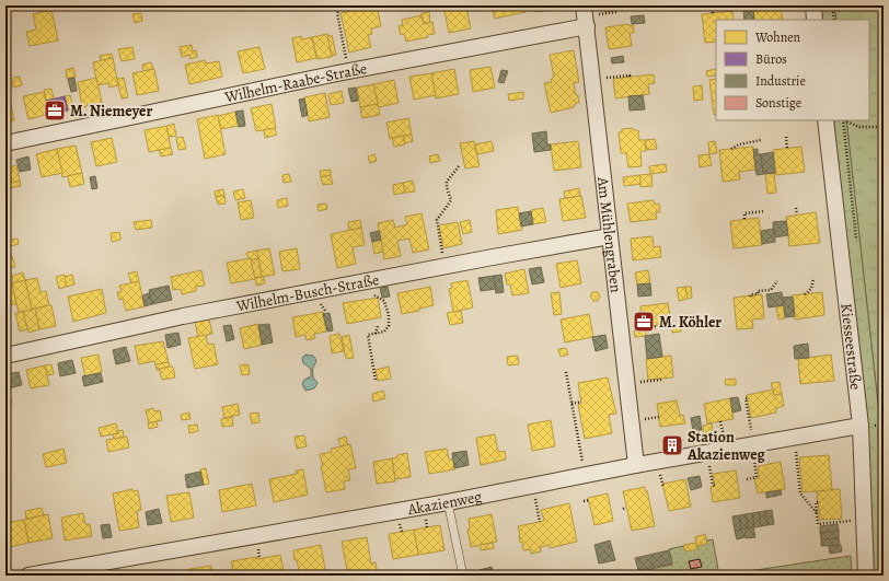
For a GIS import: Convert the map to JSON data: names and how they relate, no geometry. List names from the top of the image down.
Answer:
{
  "streets": {
    "street": [
      "Wilhelm-Raabe-Straße",
      "Am Mühlengraben",
      "Wilhelm-Busch-Straße",
      "Kiesseestraße",
      "Akazienweg"
    ]
  },
  "crossings": [
    ["Wilhelm-Raabe-Straße", "Am Mühlengraben"],
    ["Am Mühlengraben", "Wilhelm-Busch-Straße"],
    ["Am Mühlengraben", "Akazienweg"],
    ["Kiesseestraße", "Akazienweg"]
  ],
  "places": {
    "office": ["M. Niemeyer", "M. Köhler"],
    "building": ["Station Akazienweg"]
  },
  "legend": [
    "Wohnen",
    "Büros",
    "Industrie",
    "Sonstige"
  ]
}
